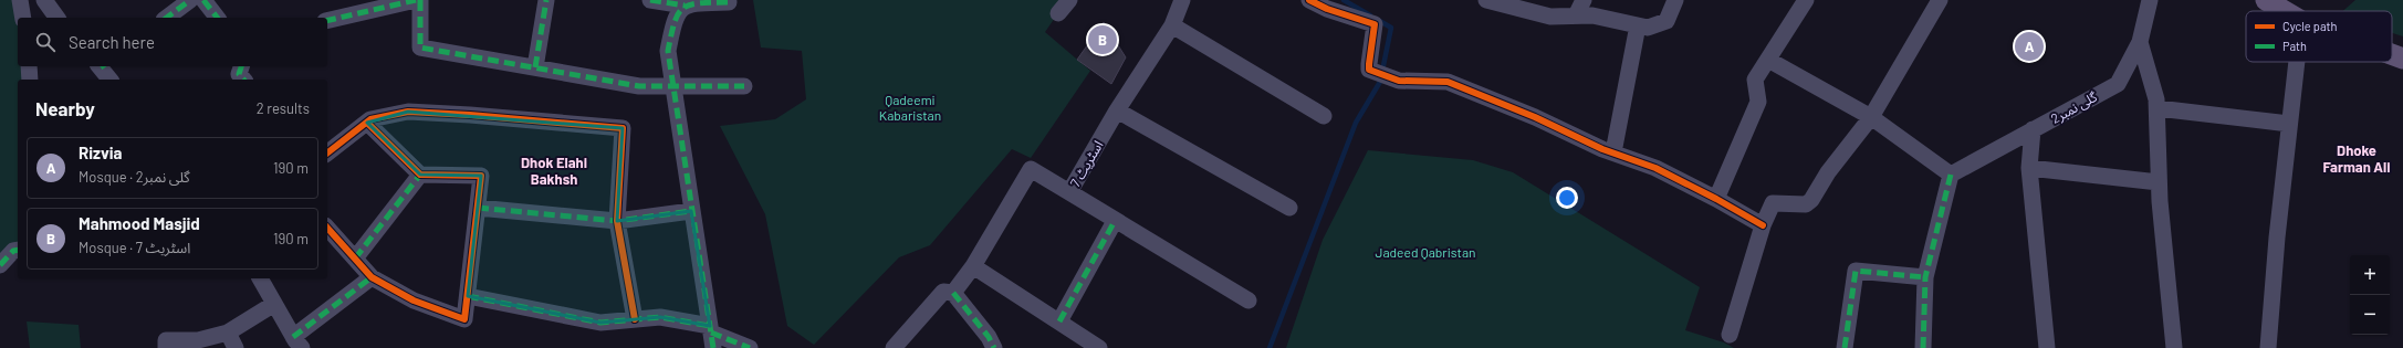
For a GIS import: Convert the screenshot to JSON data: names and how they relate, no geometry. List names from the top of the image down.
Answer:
{
  "streets": {
    "street": ["گلی نمبر2", "اسٹریٹ 7"]
  },
  "districts": ["Dhoke Farman Ali", "Dhok Elahi Bakhsh"],
  "parks": ["Qadeemi Kabaristan", "Jadeed Qabristan"],
  "legend": ["Cycle path", "Path"],
  "page": {
    "search": "Search here",
    "pins": ["B", "A"],
    "heading": ["Nearby", "2 results"],
    "list": [
      {
        "mark": "A",
        "name": "Rizvia",
        "note": "Mosque · گلی نمبر2",
        "value": "190 m"
      },
      {
        "mark": "B",
        "name": "Mahmood Masjid",
        "note": "Mosque · اسٹریٹ 7",
        "value": "190 m"
      }
    ],
    "map_buttons": ["+", "−"]
  }
}
